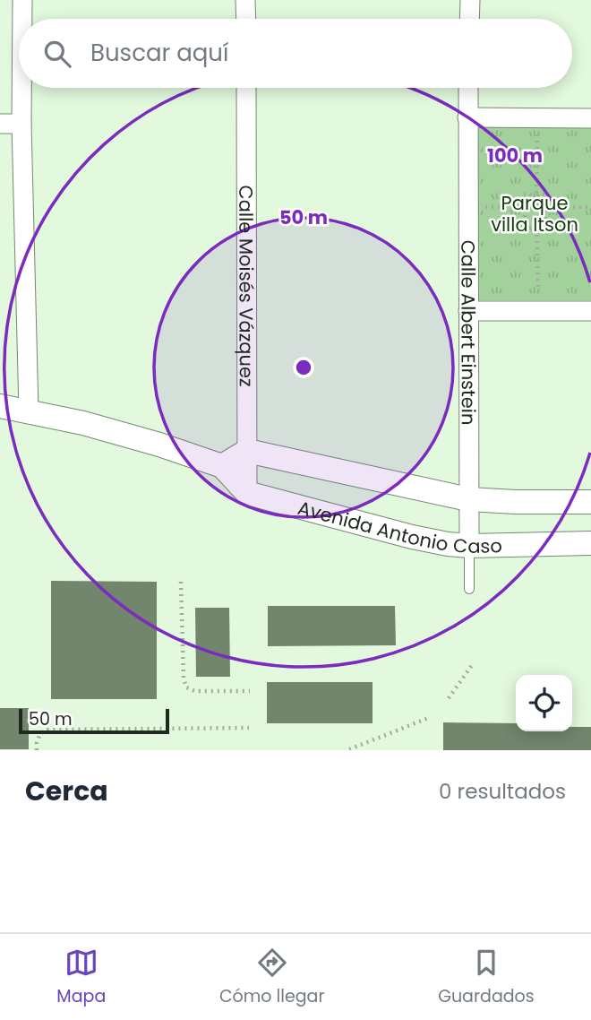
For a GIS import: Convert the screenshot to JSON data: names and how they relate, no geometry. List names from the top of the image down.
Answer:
{
  "streets": {
    "street": ["Calle Moisés Vázquez", "Calle Albert Einstein", "Avenida Antonio Caso"]
  },
  "crossings": [
    ["Calle Moisés Vázquez", "Avenida Antonio Caso"],
    ["Calle Albert Einstein", "Avenida Antonio Caso"]
  ],
  "parks": ["Parque villa Itson"],
  "scale_bar": "50 m",
  "page": {
    "search": "Buscar aquí",
    "scale": "50 m",
    "heading": ["Cerca", "0 resultados"],
    "nav": ["Mapa", "Cómo llegar", "Guardados"]
  },
  "rings": ["100 m", "50 m"]
}
